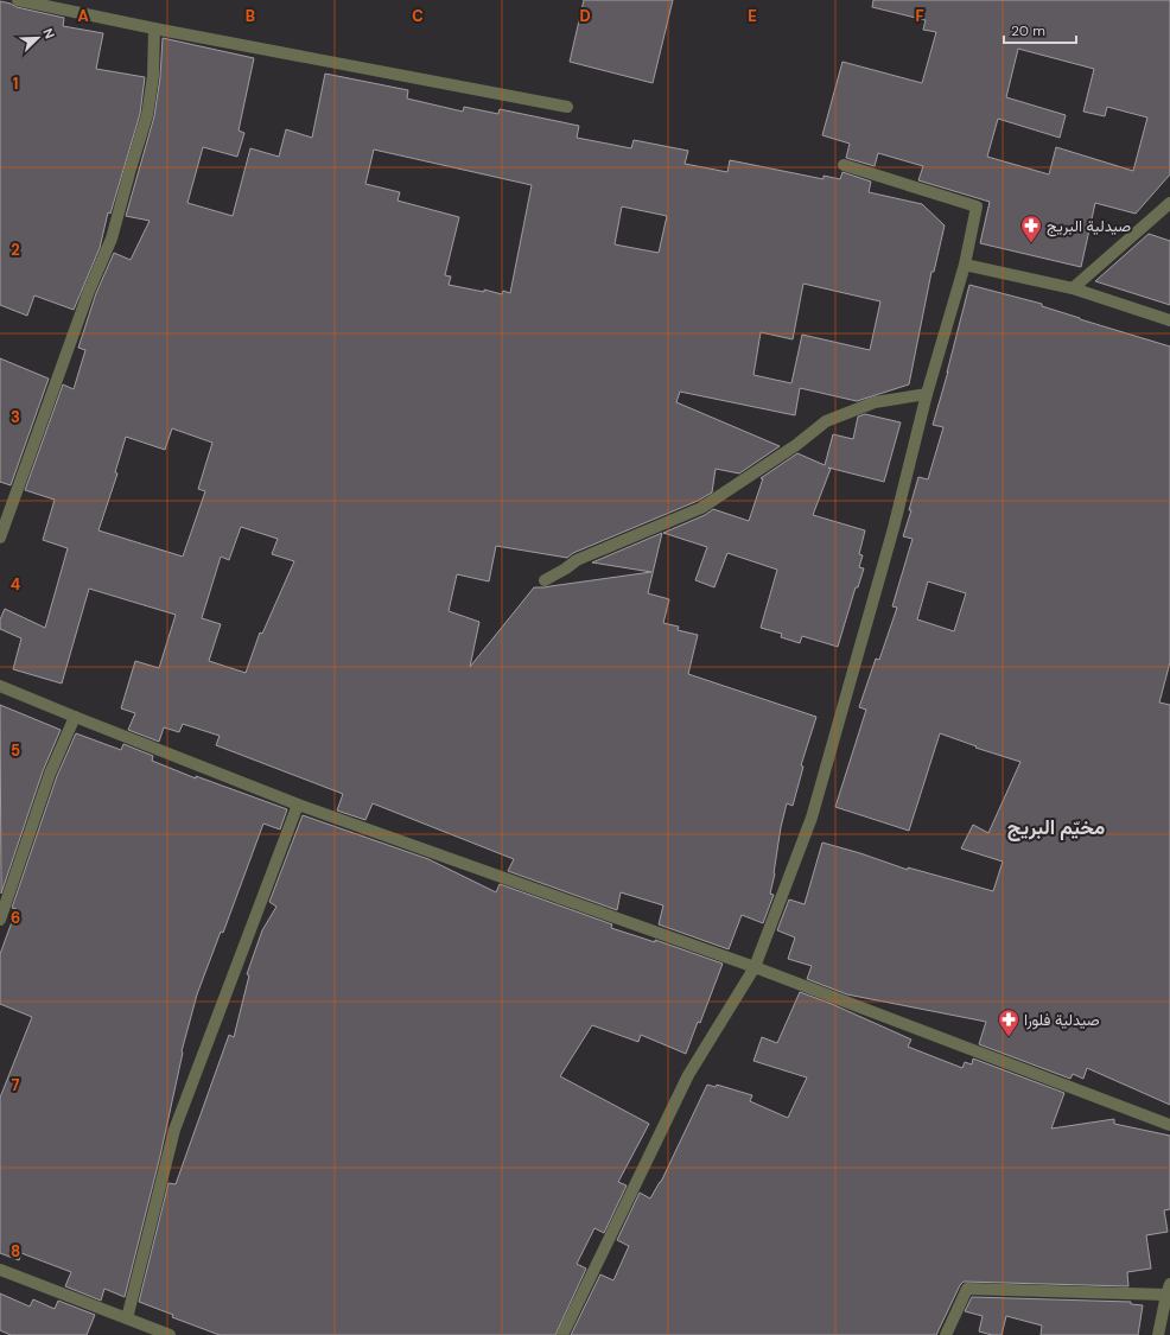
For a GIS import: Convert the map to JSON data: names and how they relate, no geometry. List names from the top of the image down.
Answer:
{
  "districts": ["مخيّم البريج"],
  "places": {
    "pharmacy": ["صيدلية البريج", "صيدلية فلورا"]
  },
  "scale_bar": "20 m",
  "north": "top right",
  "grid": {
    "columns": [
      "A",
      "B",
      "C",
      "D",
      "E",
      "F"
    ],
    "rows": [
      "1",
      "2",
      "3",
      "4",
      "5",
      "6",
      "7",
      "8"
    ]
  }
}
